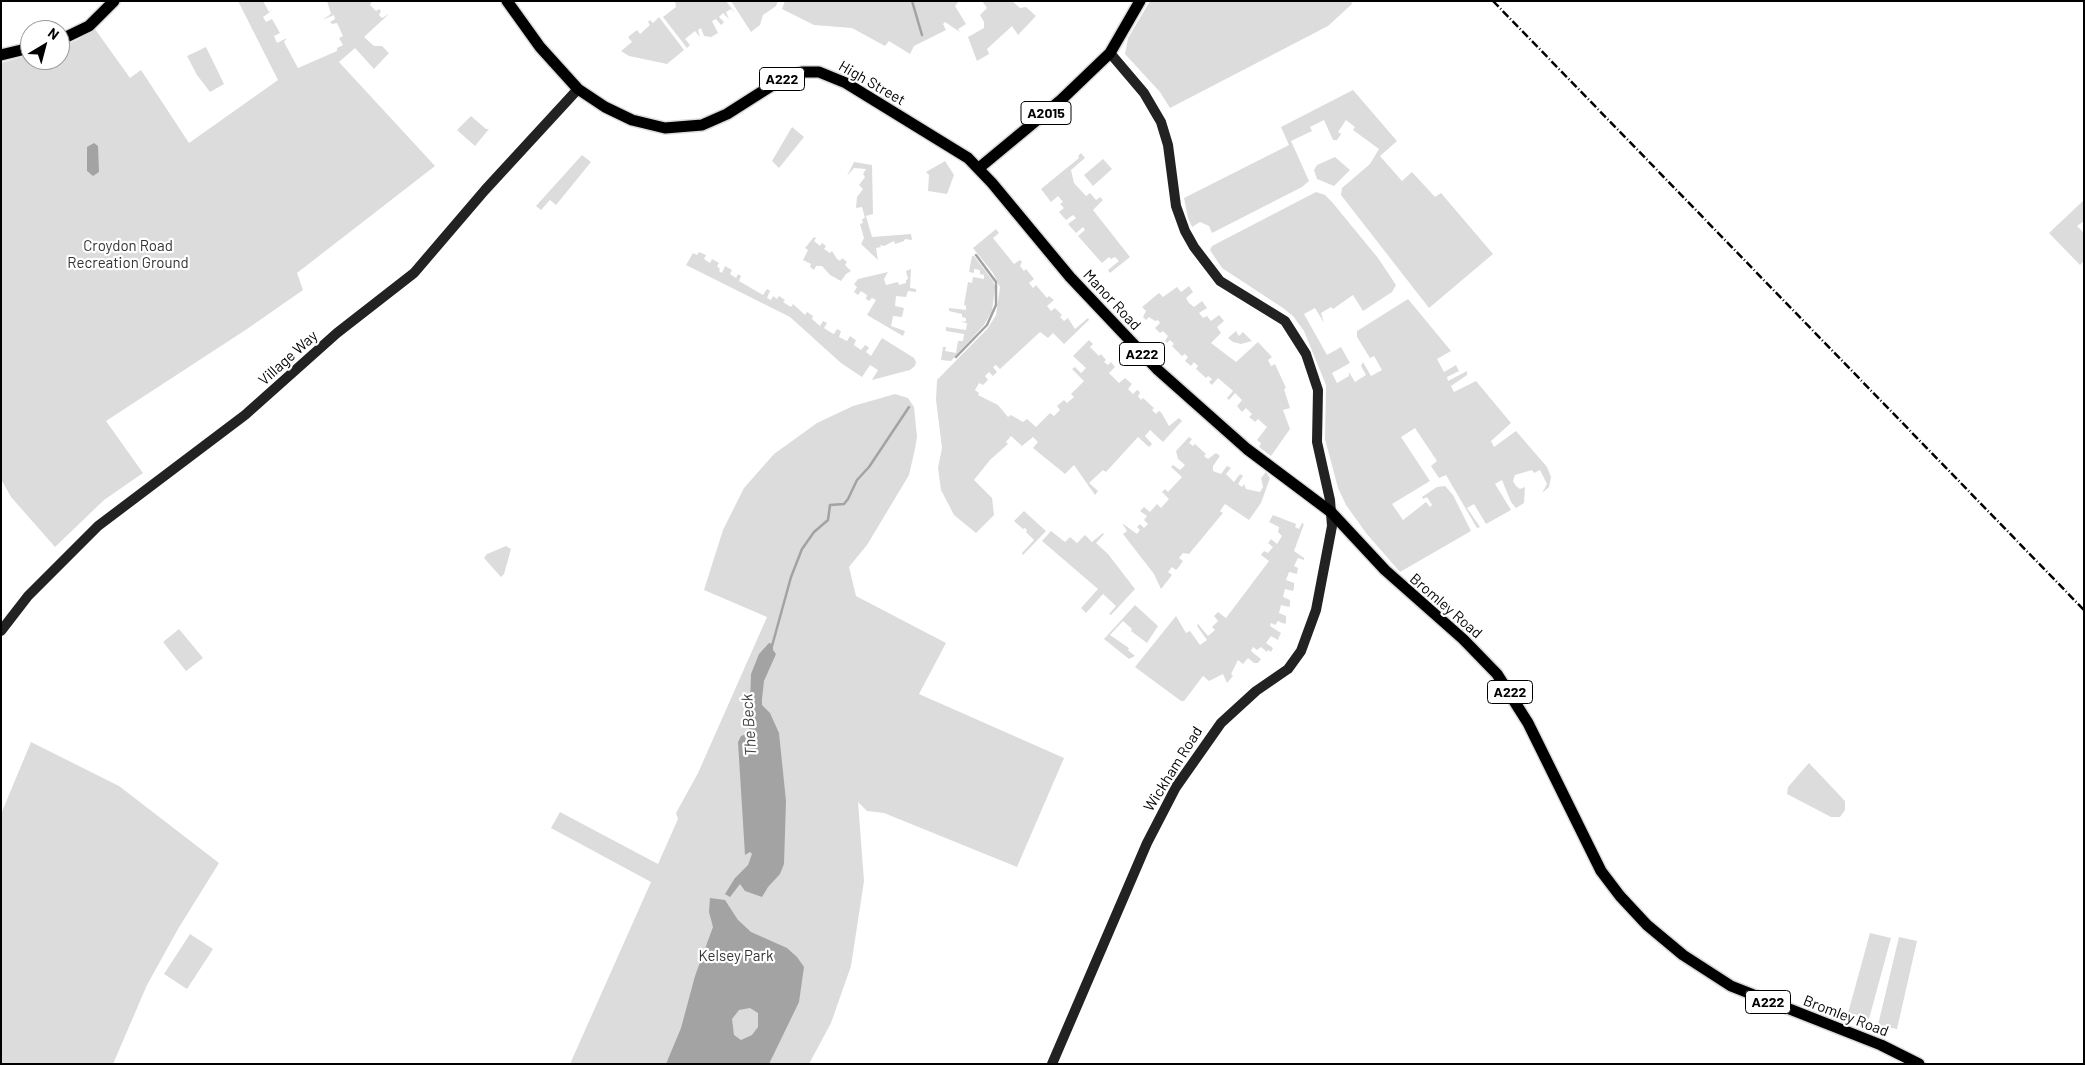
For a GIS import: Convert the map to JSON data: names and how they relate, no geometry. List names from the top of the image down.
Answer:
{
  "streets": {
    "main road": [
      "A222",
      "High Street",
      "A2015",
      "Manor Road",
      "Village Way",
      "Bromley Road",
      "Wickham Road"
    ]
  },
  "crossings": [
    ["High Street", "A2015"],
    ["High Street", "Manor Road"],
    ["High Street", "Village Way"],
    ["A2015", "Manor Road"],
    ["Manor Road", "Bromley Road"],
    ["Manor Road", "Wickham Road"],
    ["Bromley Road", "Wickham Road"]
  ],
  "water": ["The Beck"],
  "parks": ["Croydon Road Recreation Ground", "Kelsey Park"],
  "north": "top right"
}
